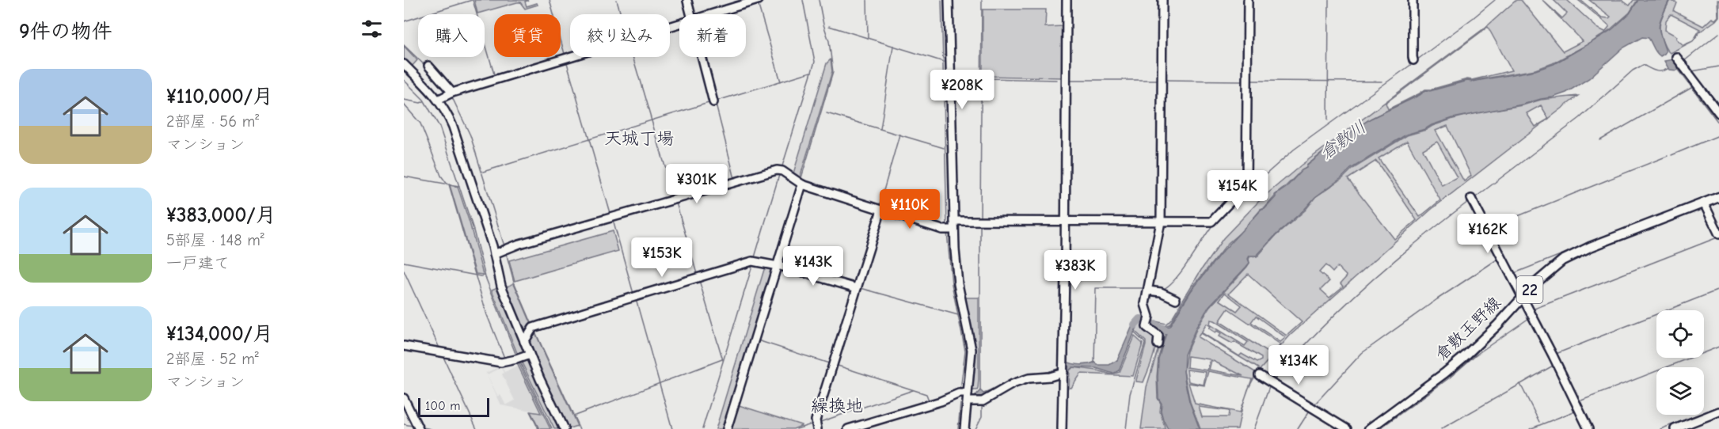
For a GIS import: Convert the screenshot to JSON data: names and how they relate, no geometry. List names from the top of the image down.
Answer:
{
  "streets": {
    "main road": ["22", "倉敷玉野線"]
  },
  "districts": ["天城丁場", "繰換地"],
  "water": ["倉敷川"],
  "scale_bar": "100 m",
  "page": {
    "heading": "9件の物件",
    "chip": [
      "購入",
      "賃貸",
      "絞り込み",
      "新着"
    ],
    "list": [
      {
        "name": "¥110,000/月",
        "note": "2部屋 · 56 m² · マンション"
      },
      {
        "name": "¥383,000/月",
        "note": "5部屋 · 148 m² · 一戸建て"
      },
      {
        "name": "¥134,000/月",
        "note": "2部屋 · 52 m² · マンション"
      }
    ],
    "price": [
      "¥208K",
      "¥301K",
      "¥154K",
      "¥110K",
      "¥162K",
      "¥153K",
      "¥143K",
      "¥383K",
      "¥134K"
    ],
    "scale": "100 m"
  }
}
